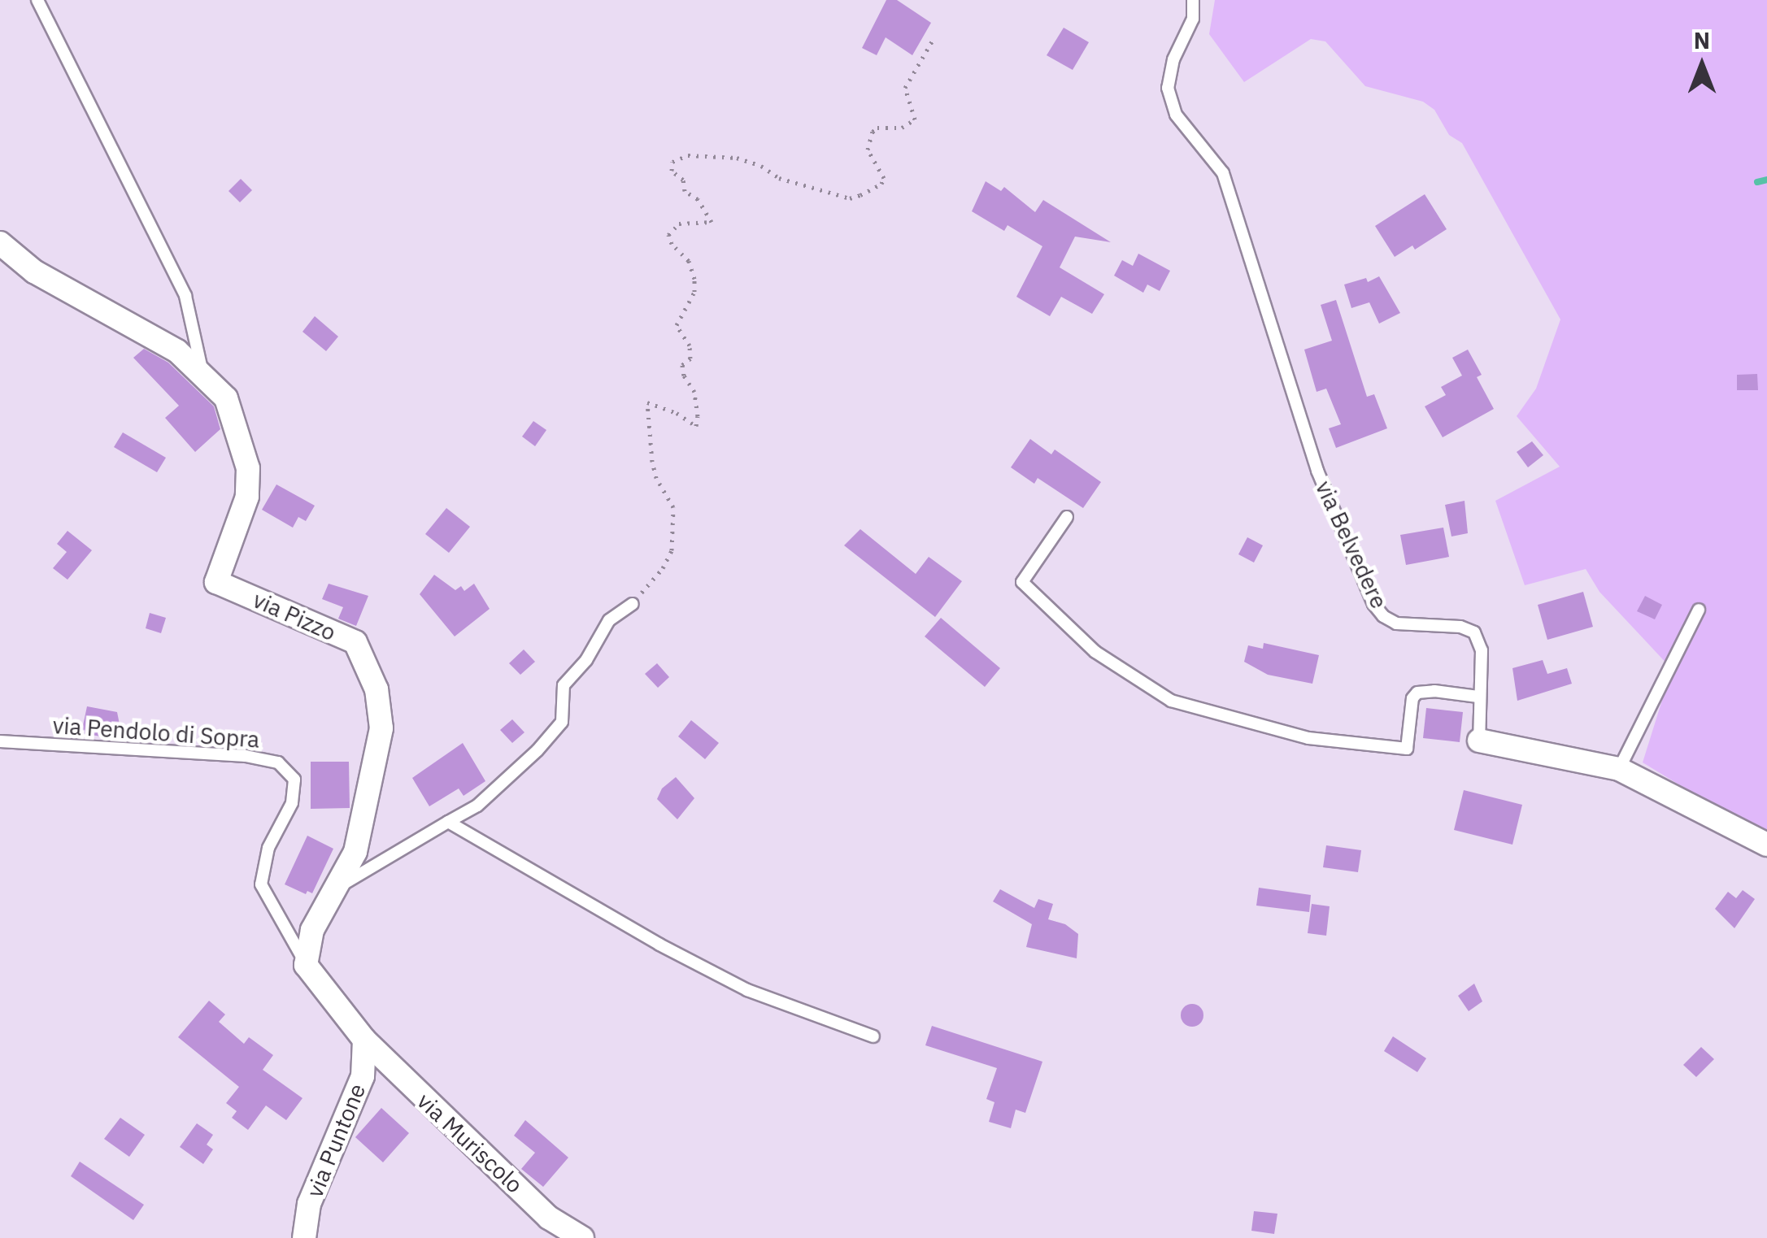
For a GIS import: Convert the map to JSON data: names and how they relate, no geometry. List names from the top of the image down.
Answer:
{
  "streets": {
    "street": [
      "via Belvedere",
      "via Pizzo",
      "via Puntone",
      "via Muriscolo"
    ],
    "lane": ["via Pendolo di Sopra"]
  },
  "crossings": [
    ["via Pizzo", "via Pendolo di Sopra"],
    ["via Puntone", "via Muriscolo"]
  ],
  "north": "top"
}
